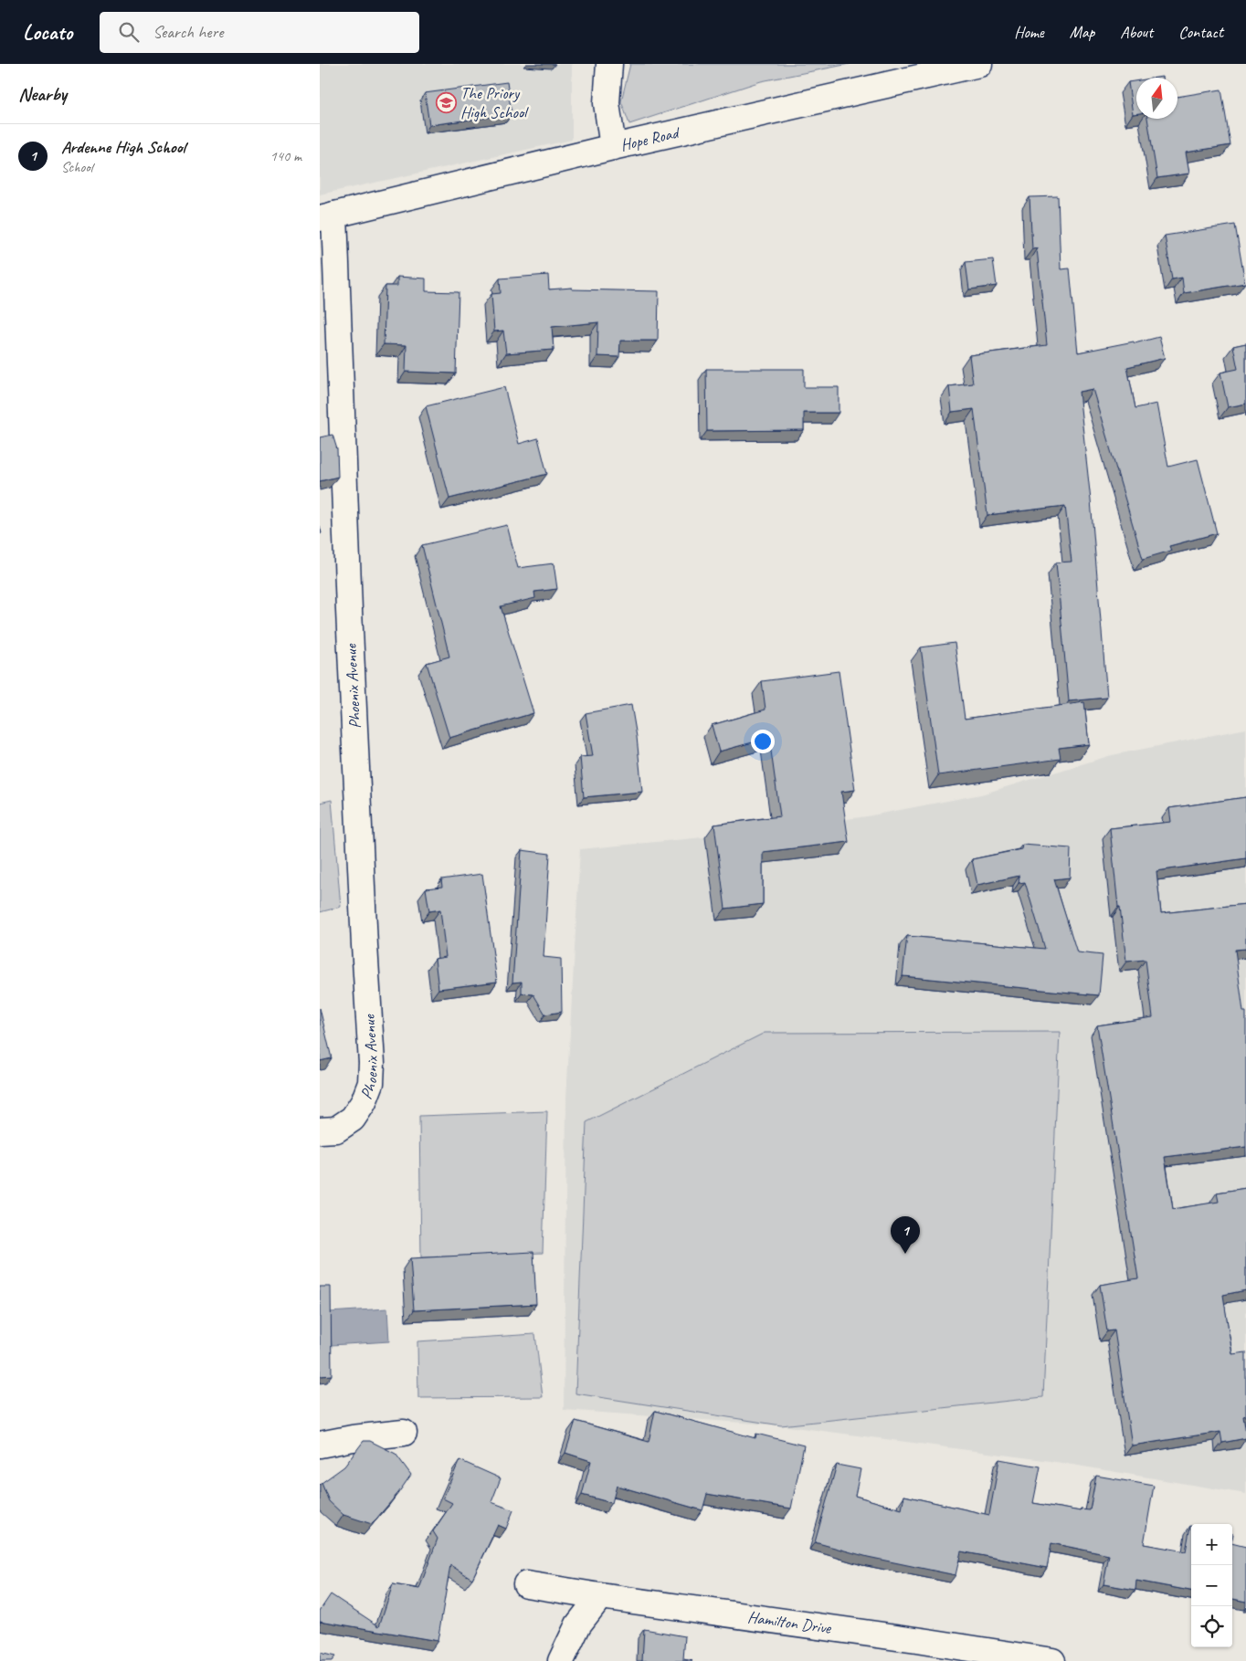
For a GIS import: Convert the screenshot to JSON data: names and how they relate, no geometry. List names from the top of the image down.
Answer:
{
  "streets": {
    "street": ["Hope Road", "Phoenix Avenue", "Hamilton Drive"]
  },
  "crossings": [
    ["Hope Road", "Phoenix Avenue"]
  ],
  "places": {
    "school or university": ["The Priory High School"]
  },
  "north": "top",
  "page": {
    "header": "Locato",
    "search": "Search here",
    "nav": [
      "Home",
      "Map",
      "About",
      "Contact"
    ],
    "heading": "Nearby",
    "list": [
      {
        "mark": "1",
        "name": "Ardenne High School",
        "note": "School",
        "value": "140 m"
      }
    ],
    "pins": "1",
    "map_buttons": ["+", "−"]
  }
}
